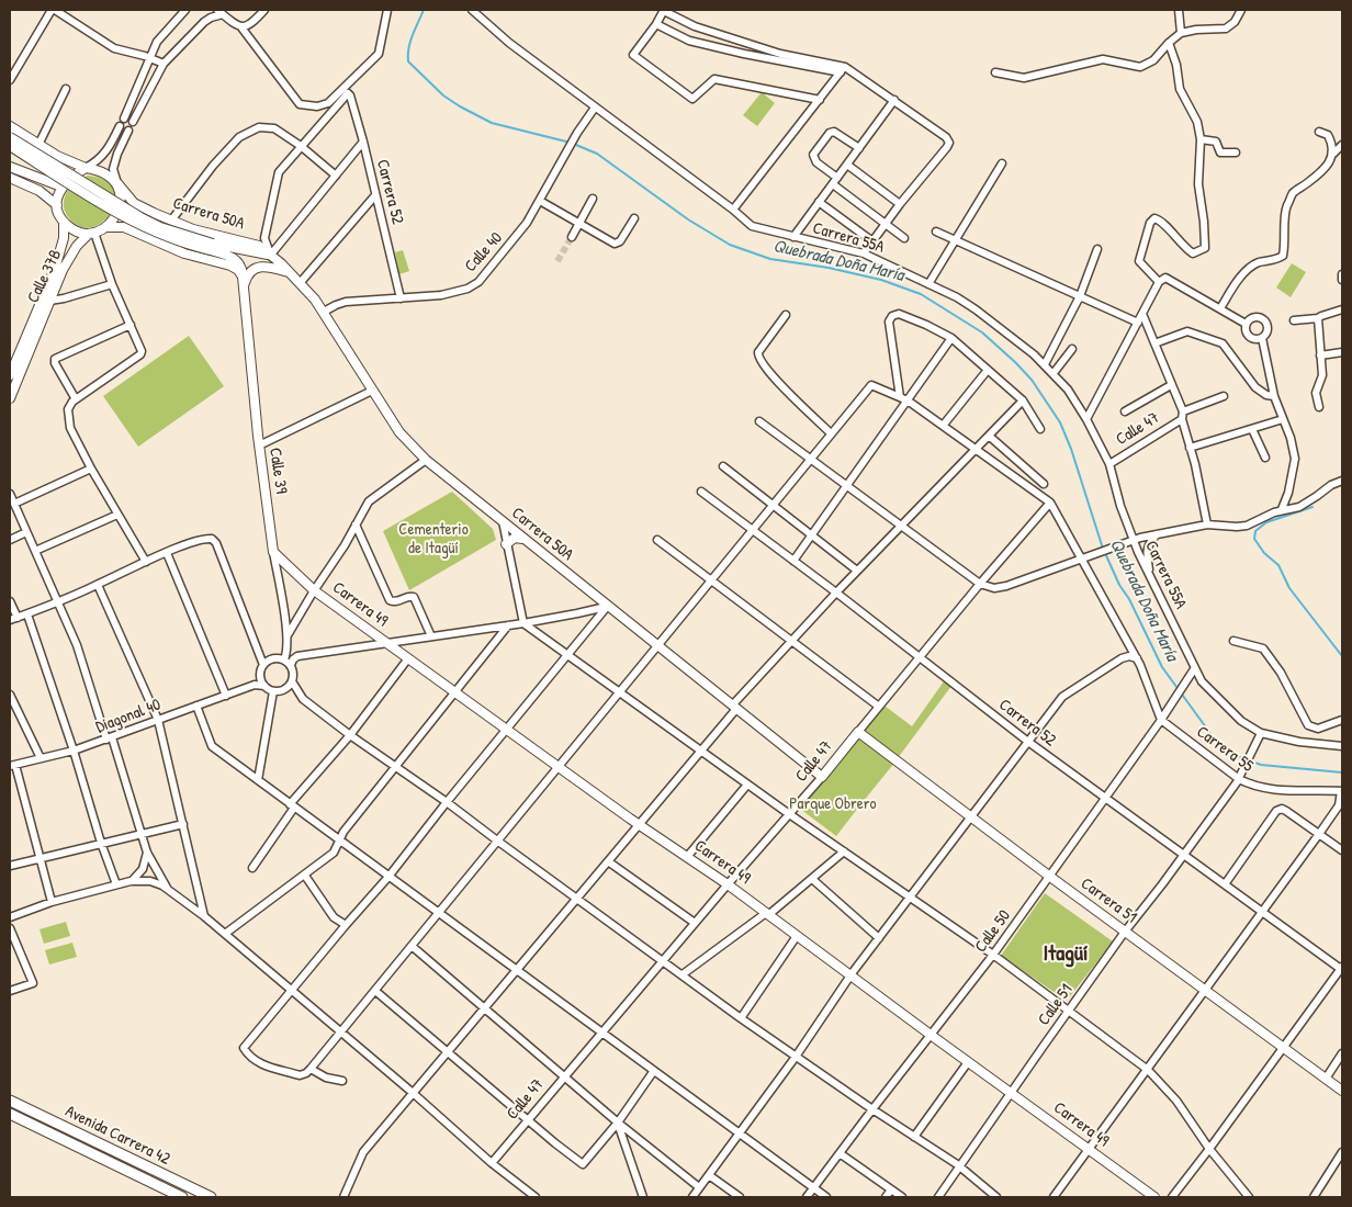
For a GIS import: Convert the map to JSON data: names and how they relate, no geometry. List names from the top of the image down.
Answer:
{
  "streets": {
    "highway": ["Avenida Carrera 42"],
    "main road": [
      "Carrera 50A",
      "Calle 37B",
      "Calle 47",
      "Calle 39",
      "Carrera 49",
      "Carrera 51"
    ],
    "street": [
      "Carrera 52",
      "Carrera 55A",
      "Calle 40",
      "Diagonal 40",
      "Carrera 55",
      "Calle 50",
      "Calle 51"
    ]
  },
  "crossings": [
    ["Carrera 52", "Calle 40"],
    ["Carrera 52", "Calle 47"],
    ["Carrera 52", "Calle 50"],
    ["Carrera 52", "Calle 51"],
    ["Carrera 50A", "Calle 40"],
    ["Carrera 50A", "Calle 37B"],
    ["Carrera 50A", "Calle 47"],
    ["Carrera 50A", "Calle 39"],
    ["Carrera 55A", "Calle 40"],
    ["Carrera 55A", "Calle 47"],
    ["Carrera 55A", "Calle 50"],
    ["Carrera 55A", "Calle 51"],
    ["Calle 47", "Carrera 49"],
    ["Calle 47", "Carrera 51"],
    ["Calle 39", "Carrera 49"],
    ["Calle 39", "Diagonal 40"],
    ["Carrera 49", "Calle 50"],
    ["Carrera 49", "Calle 51"],
    ["Carrera 55", "Calle 50"],
    ["Carrera 55", "Calle 51"],
    ["Carrera 51", "Calle 50"],
    ["Carrera 51", "Calle 51"]
  ],
  "districts": ["Itagüí"],
  "water": ["Quebrada Doña María"],
  "parks": ["Cementerio de Itagüí", "Parque Obrero"]
}
